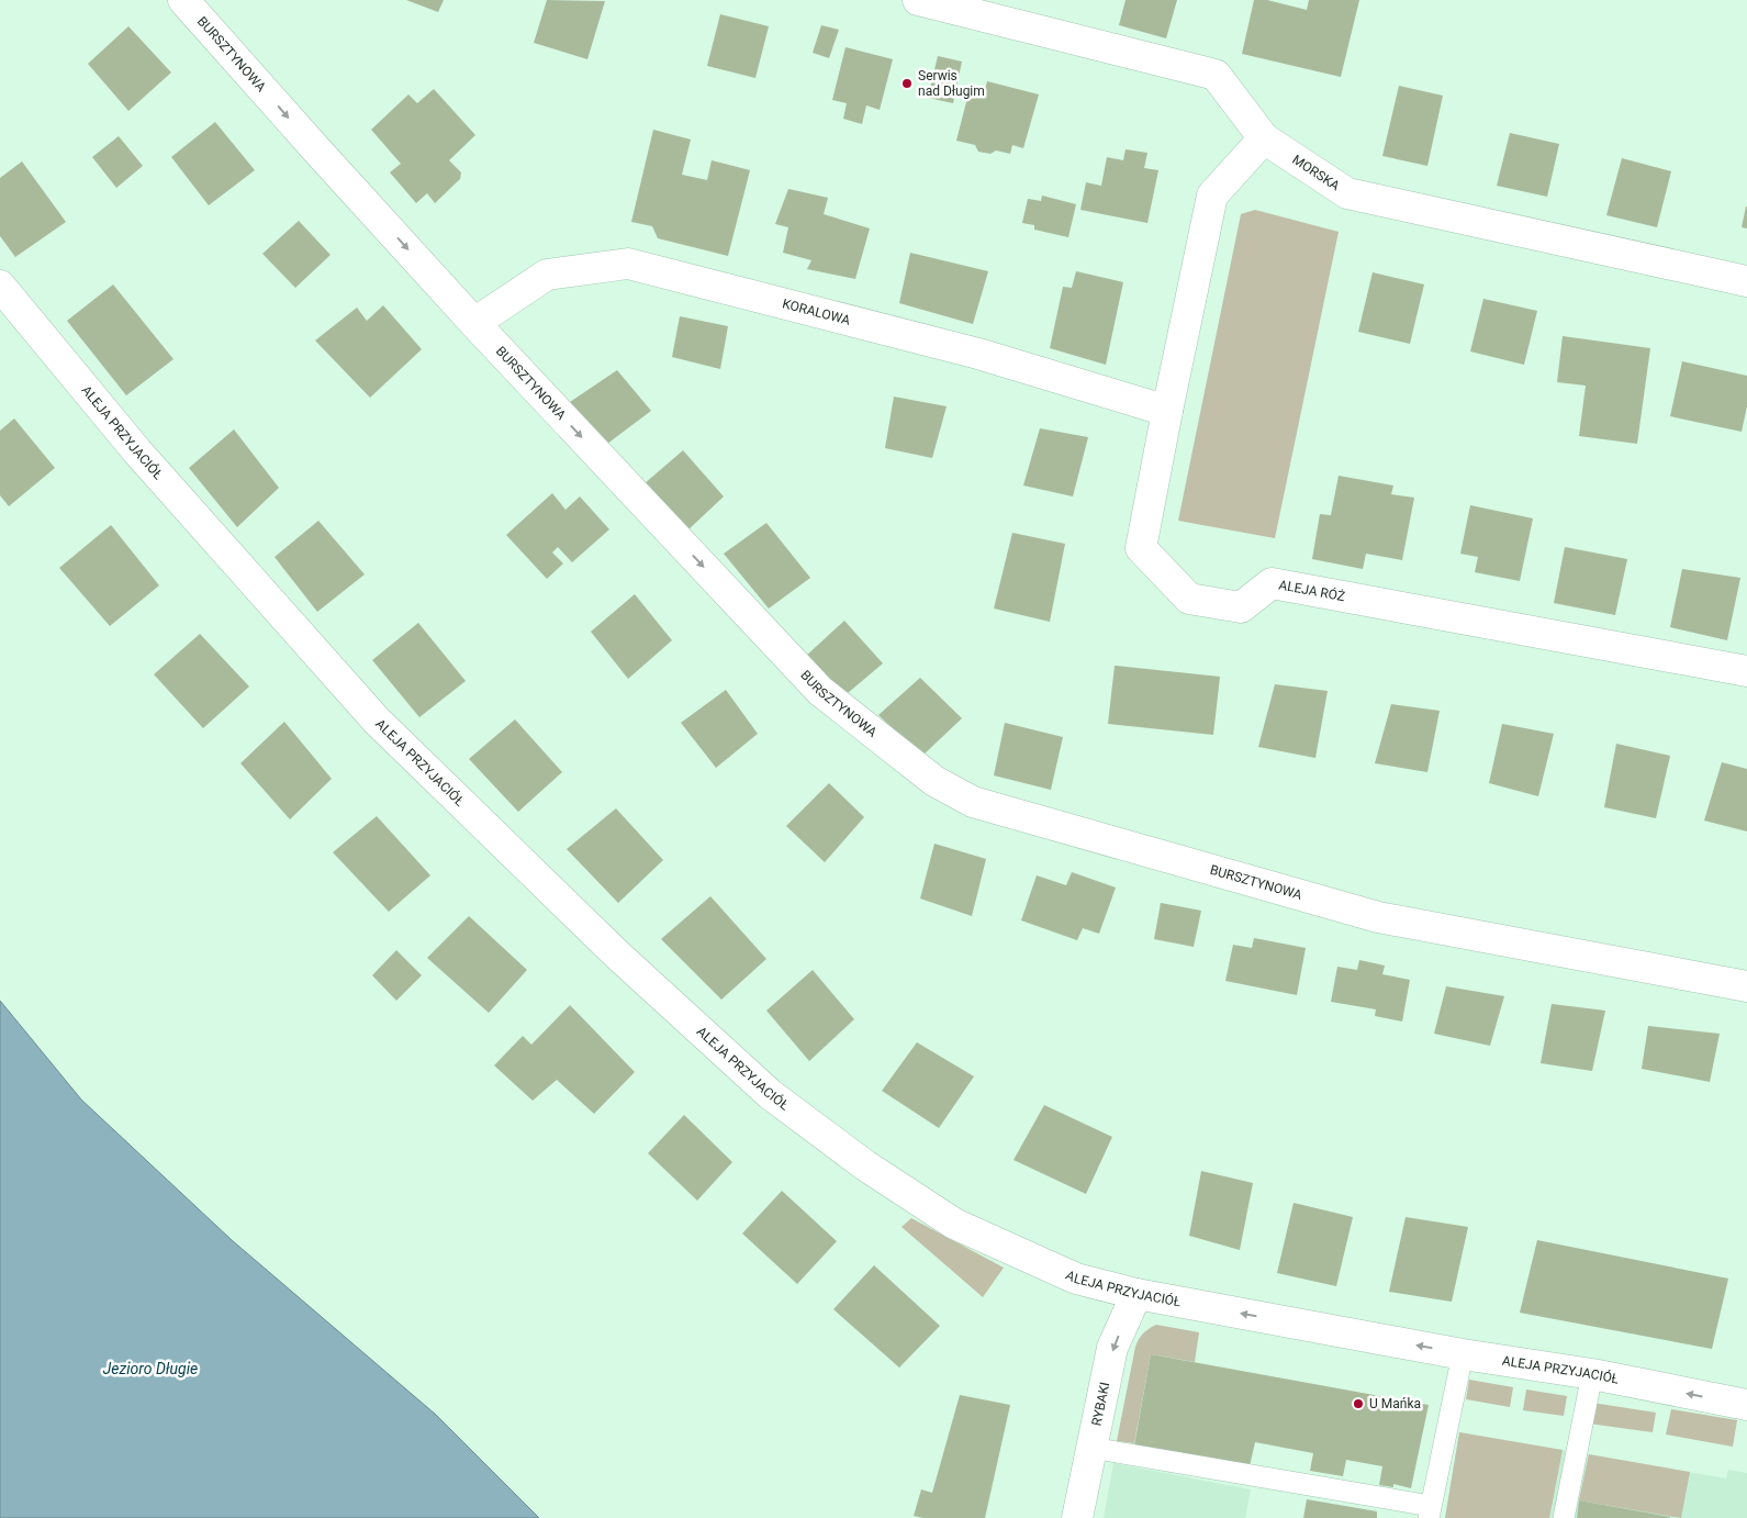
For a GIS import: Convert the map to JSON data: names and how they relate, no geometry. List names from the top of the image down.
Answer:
{
  "streets": {
    "street": [
      "BURSZTYNOWA",
      "MORSKA",
      "KORALOWA",
      "ALEJA PRZYJACIÓŁ",
      "ALEJA RÓŻ",
      "RYBAKI"
    ]
  },
  "crossings": [
    ["BURSZTYNOWA", "KORALOWA"],
    ["MORSKA", "ALEJA RÓŻ"],
    ["KORALOWA", "ALEJA RÓŻ"],
    ["ALEJA PRZYJACIÓŁ", "RYBAKI"]
  ],
  "one_way": ["BURSZTYNOWA", "RYBAKI"],
  "water": ["Jezioro Długie"],
  "places": ["Serwis nad Długim", "U Mańka"]
}
